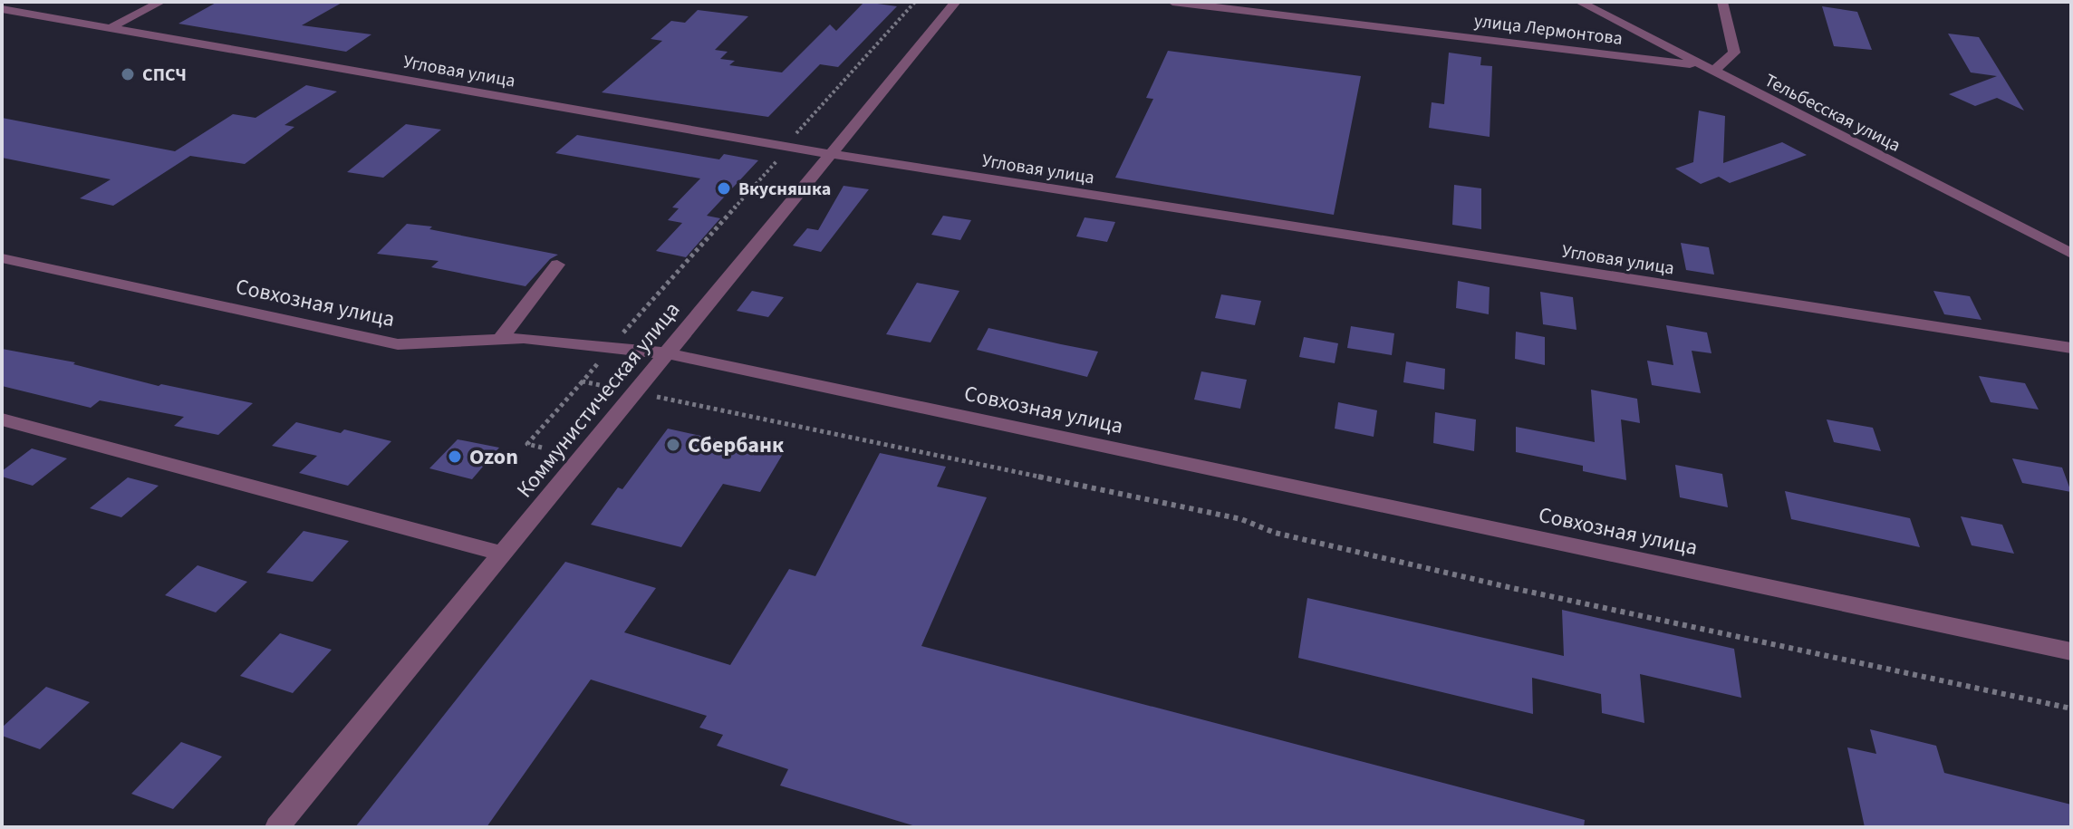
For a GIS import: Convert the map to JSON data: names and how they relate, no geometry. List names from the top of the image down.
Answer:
{
  "streets": {
    "street": [
      "улица Лермонтова",
      "Угловая улица",
      "Тельбесская улица",
      "Совхозная улица",
      "Коммунистическая улица"
    ]
  },
  "crossings": [
    ["улица Лермонтова", "Тельбесская улица"],
    ["Угловая улица", "Коммунистическая улица"],
    ["Совхозная улица", "Коммунистическая улица"]
  ],
  "places": [
    "СПСЧ",
    "Вкусняшка",
    "Сбербанк",
    "Ozon"
  ]
}
